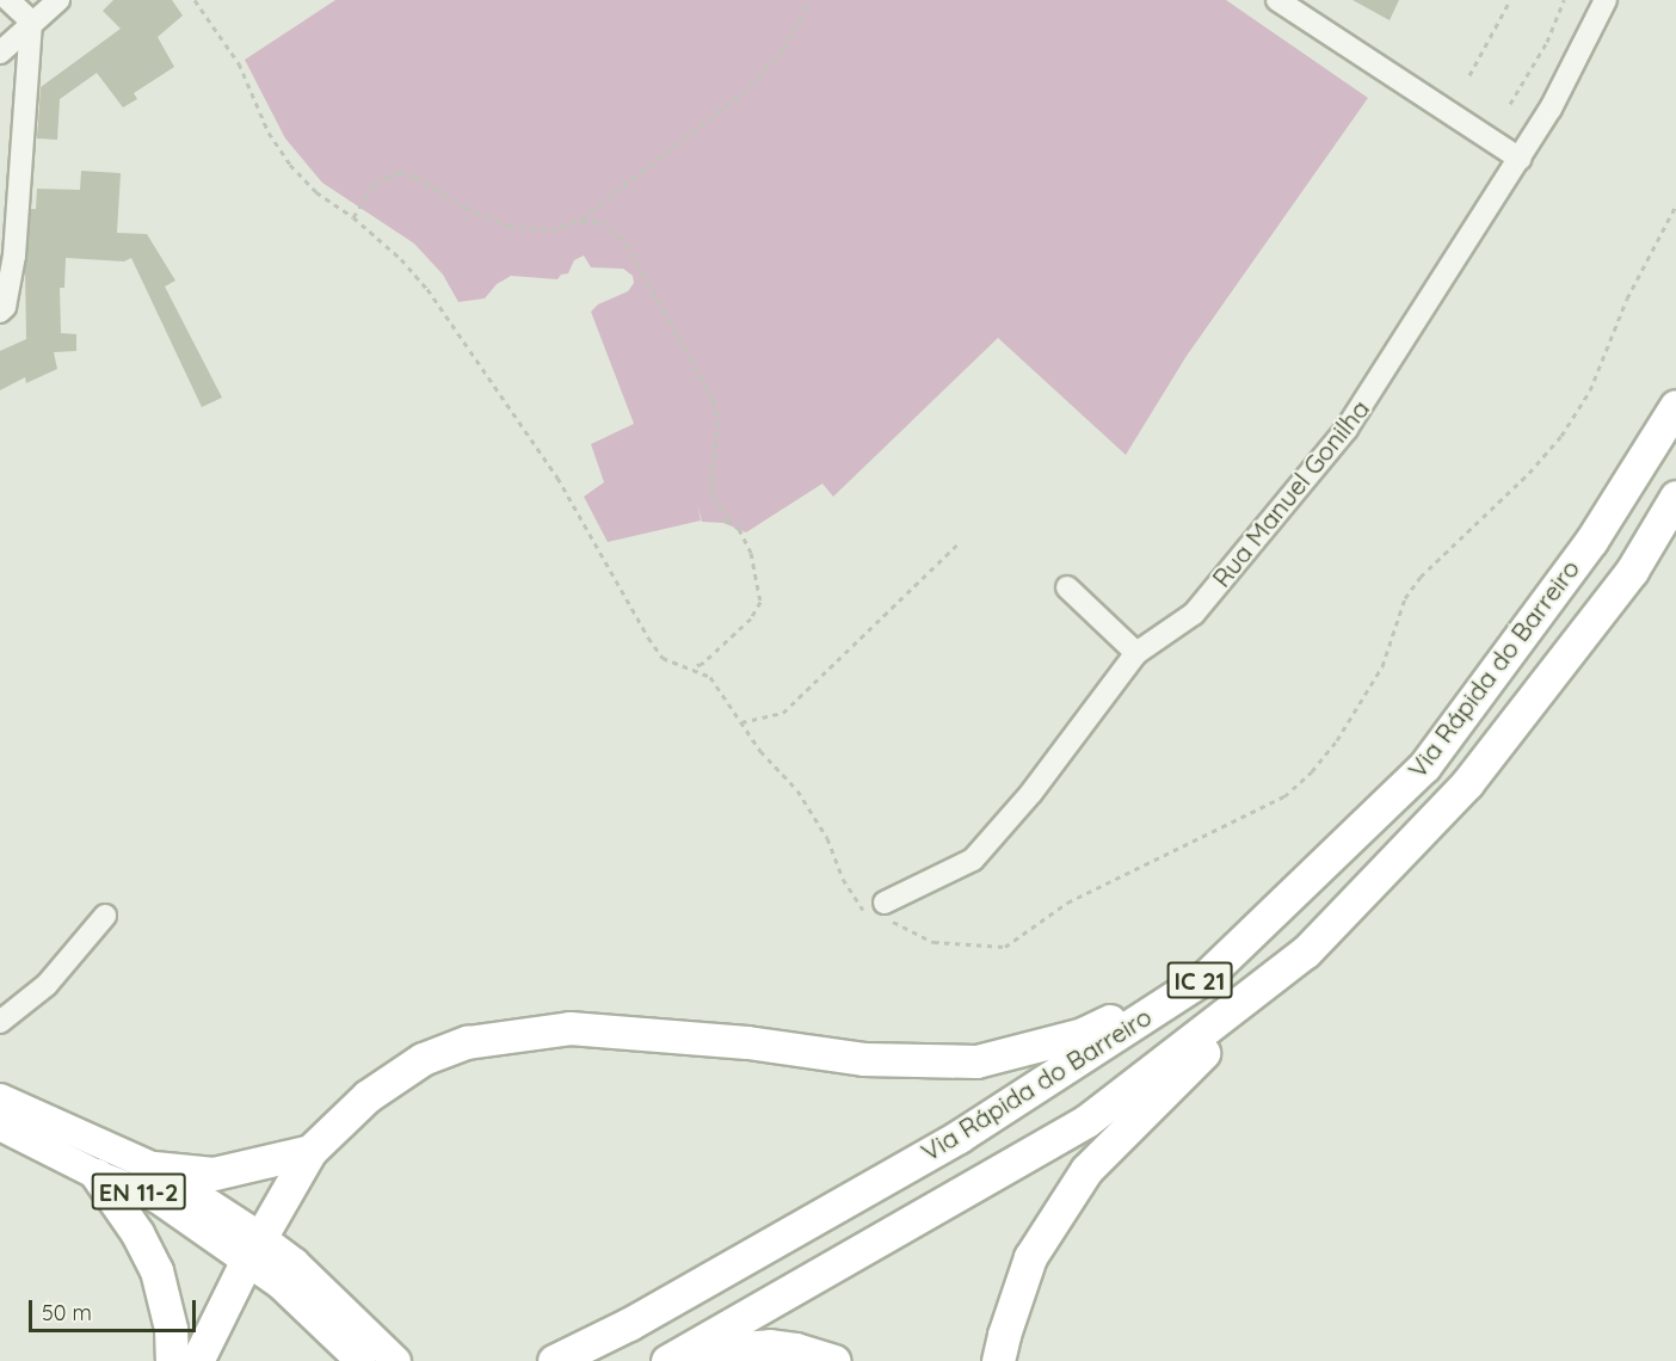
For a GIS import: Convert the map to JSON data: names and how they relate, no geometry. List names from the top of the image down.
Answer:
{
  "streets": {
    "highway": ["Via Rápida do Barreiro", "IC 21"],
    "main road": ["EN 11-2"],
    "street": ["Rua Manuel Gonilha"]
  },
  "scale_bar": "50 m"
}
